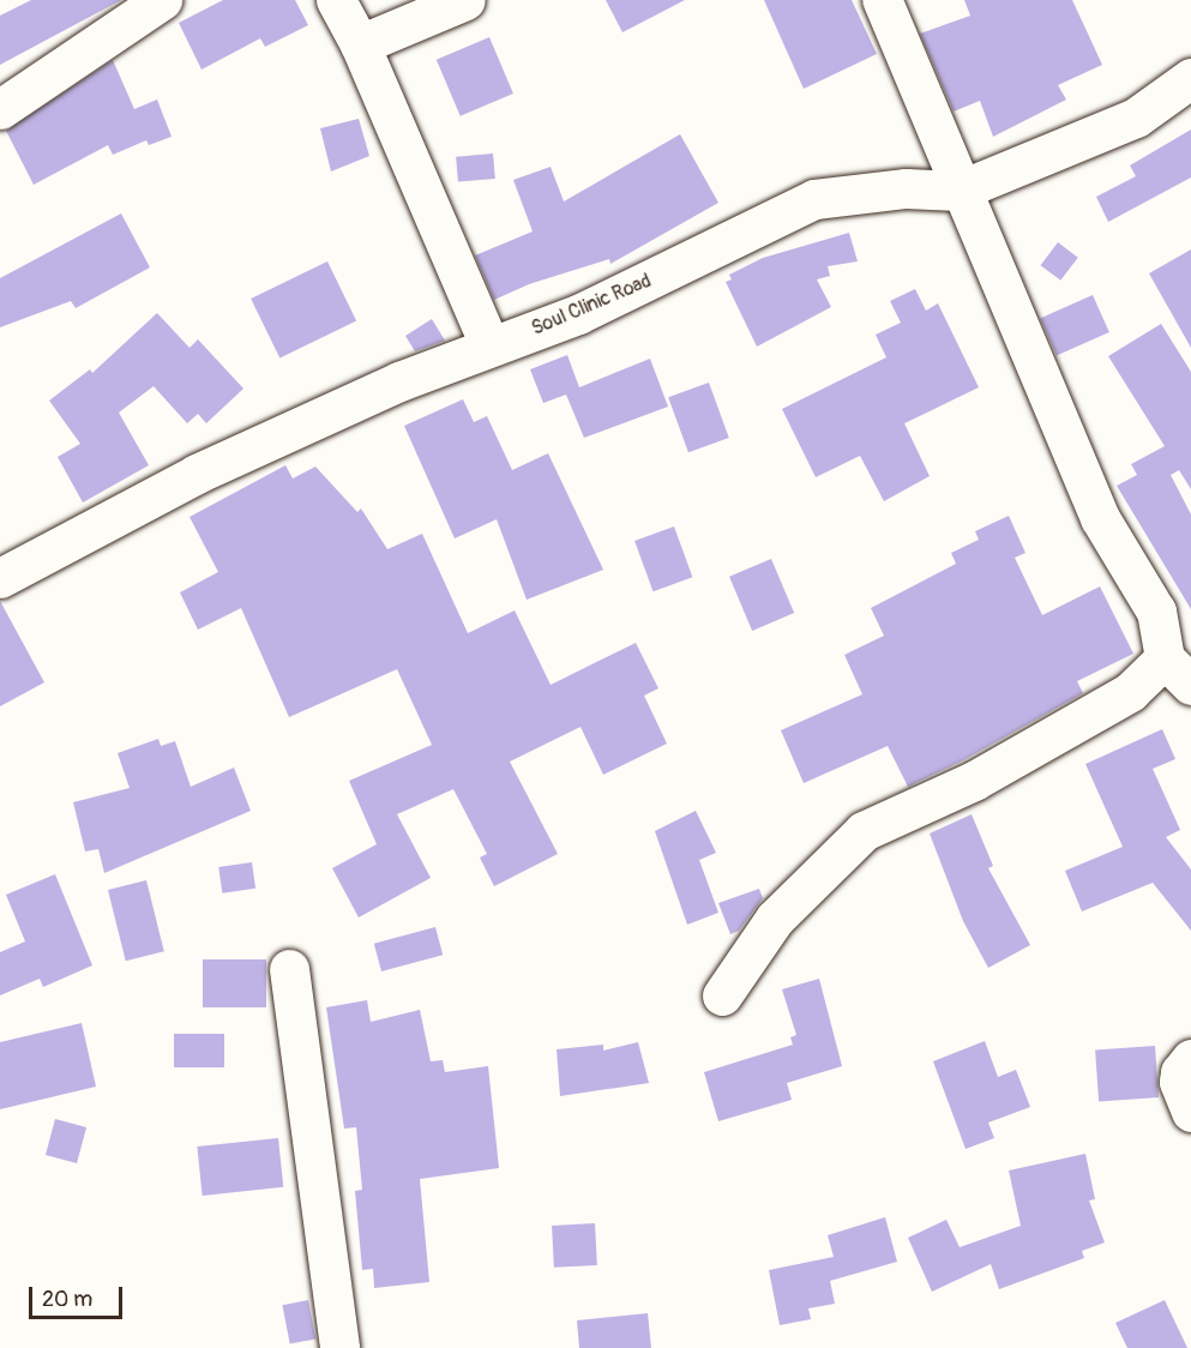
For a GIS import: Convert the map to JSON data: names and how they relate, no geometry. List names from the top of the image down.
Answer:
{
  "streets": {
    "street": ["Soul Clinic Road"]
  },
  "scale_bar": "20 m"
}
